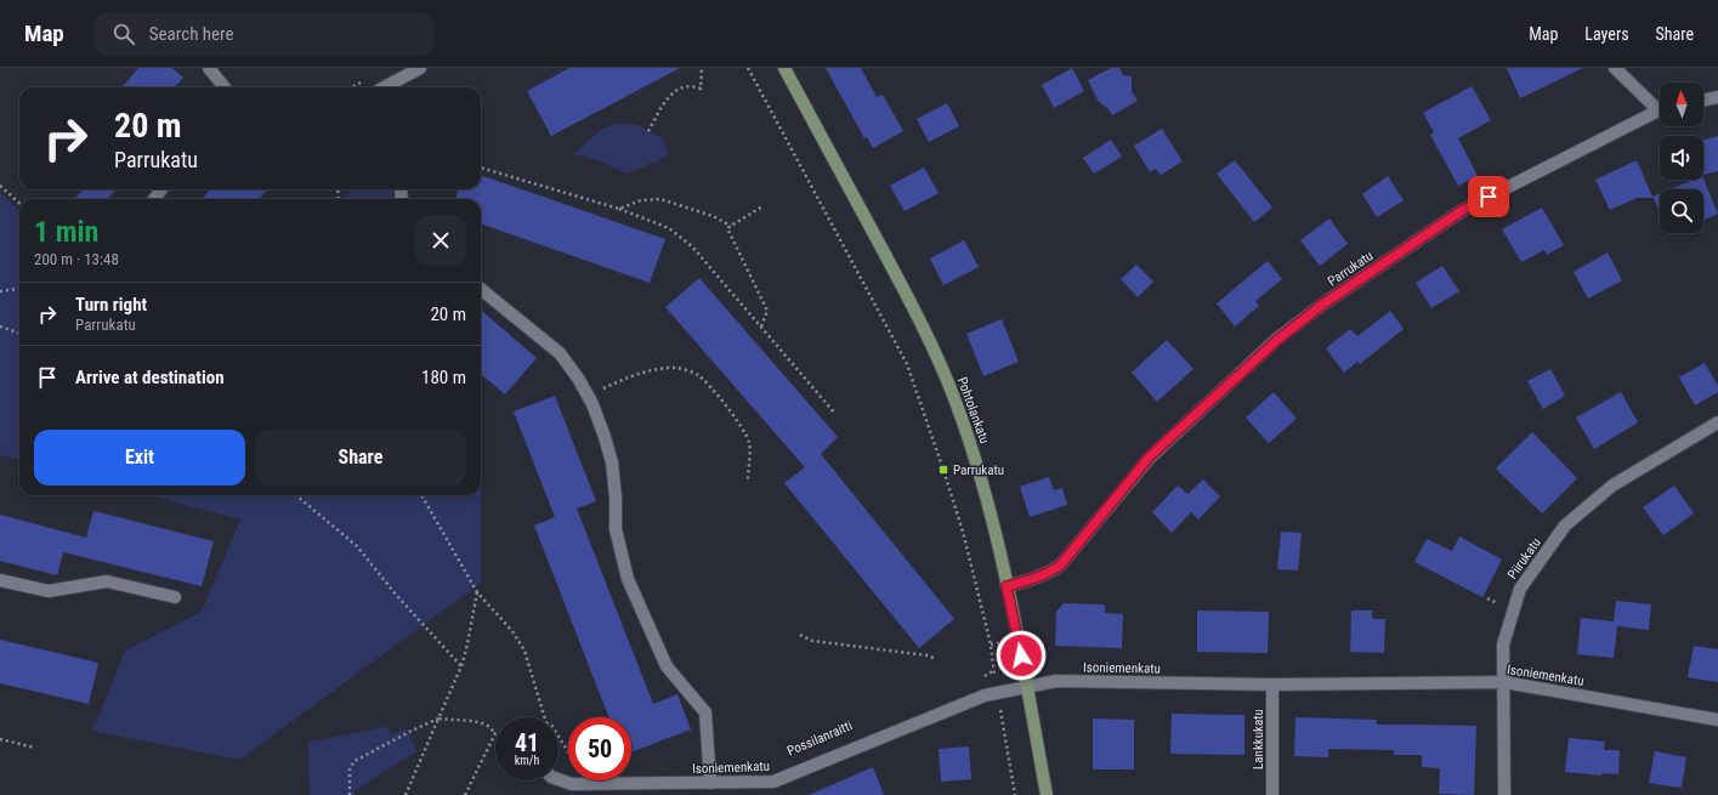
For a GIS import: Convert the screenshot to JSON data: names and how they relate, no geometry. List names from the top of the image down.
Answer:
{
  "streets": {
    "main road": ["Pohtolankatu"],
    "street": [
      "Parrukatu",
      "Piirukatu",
      "Isoniemenkatu",
      "Lankkukatu"
    ]
  },
  "crossings": [
    ["Parrukatu", "Pohtolankatu"],
    ["Pohtolankatu", "Isoniemenkatu"],
    ["Piirukatu", "Isoniemenkatu"],
    ["Isoniemenkatu", "Lankkukatu"]
  ],
  "places": {
    "transit": ["Parrukatu"]
  },
  "north": "top",
  "page": {
    "header": "Map",
    "search": "Search here",
    "nav": ["Map", "Layers", "Share"],
    "turn": ["20 m", "Parrukatu"],
    "heading": ["1 min", "200 m · 13:48"],
    "list": [
      {
        "name": "Turn right",
        "note": "Parrukatu",
        "value": "20 m"
      },
      {
        "name": "Arrive at destination",
        "value": "180 m"
      }
    ],
    "buttons": ["Exit", "Share"],
    "speed": "41 km/h",
    "limit": "50"
  }
}
